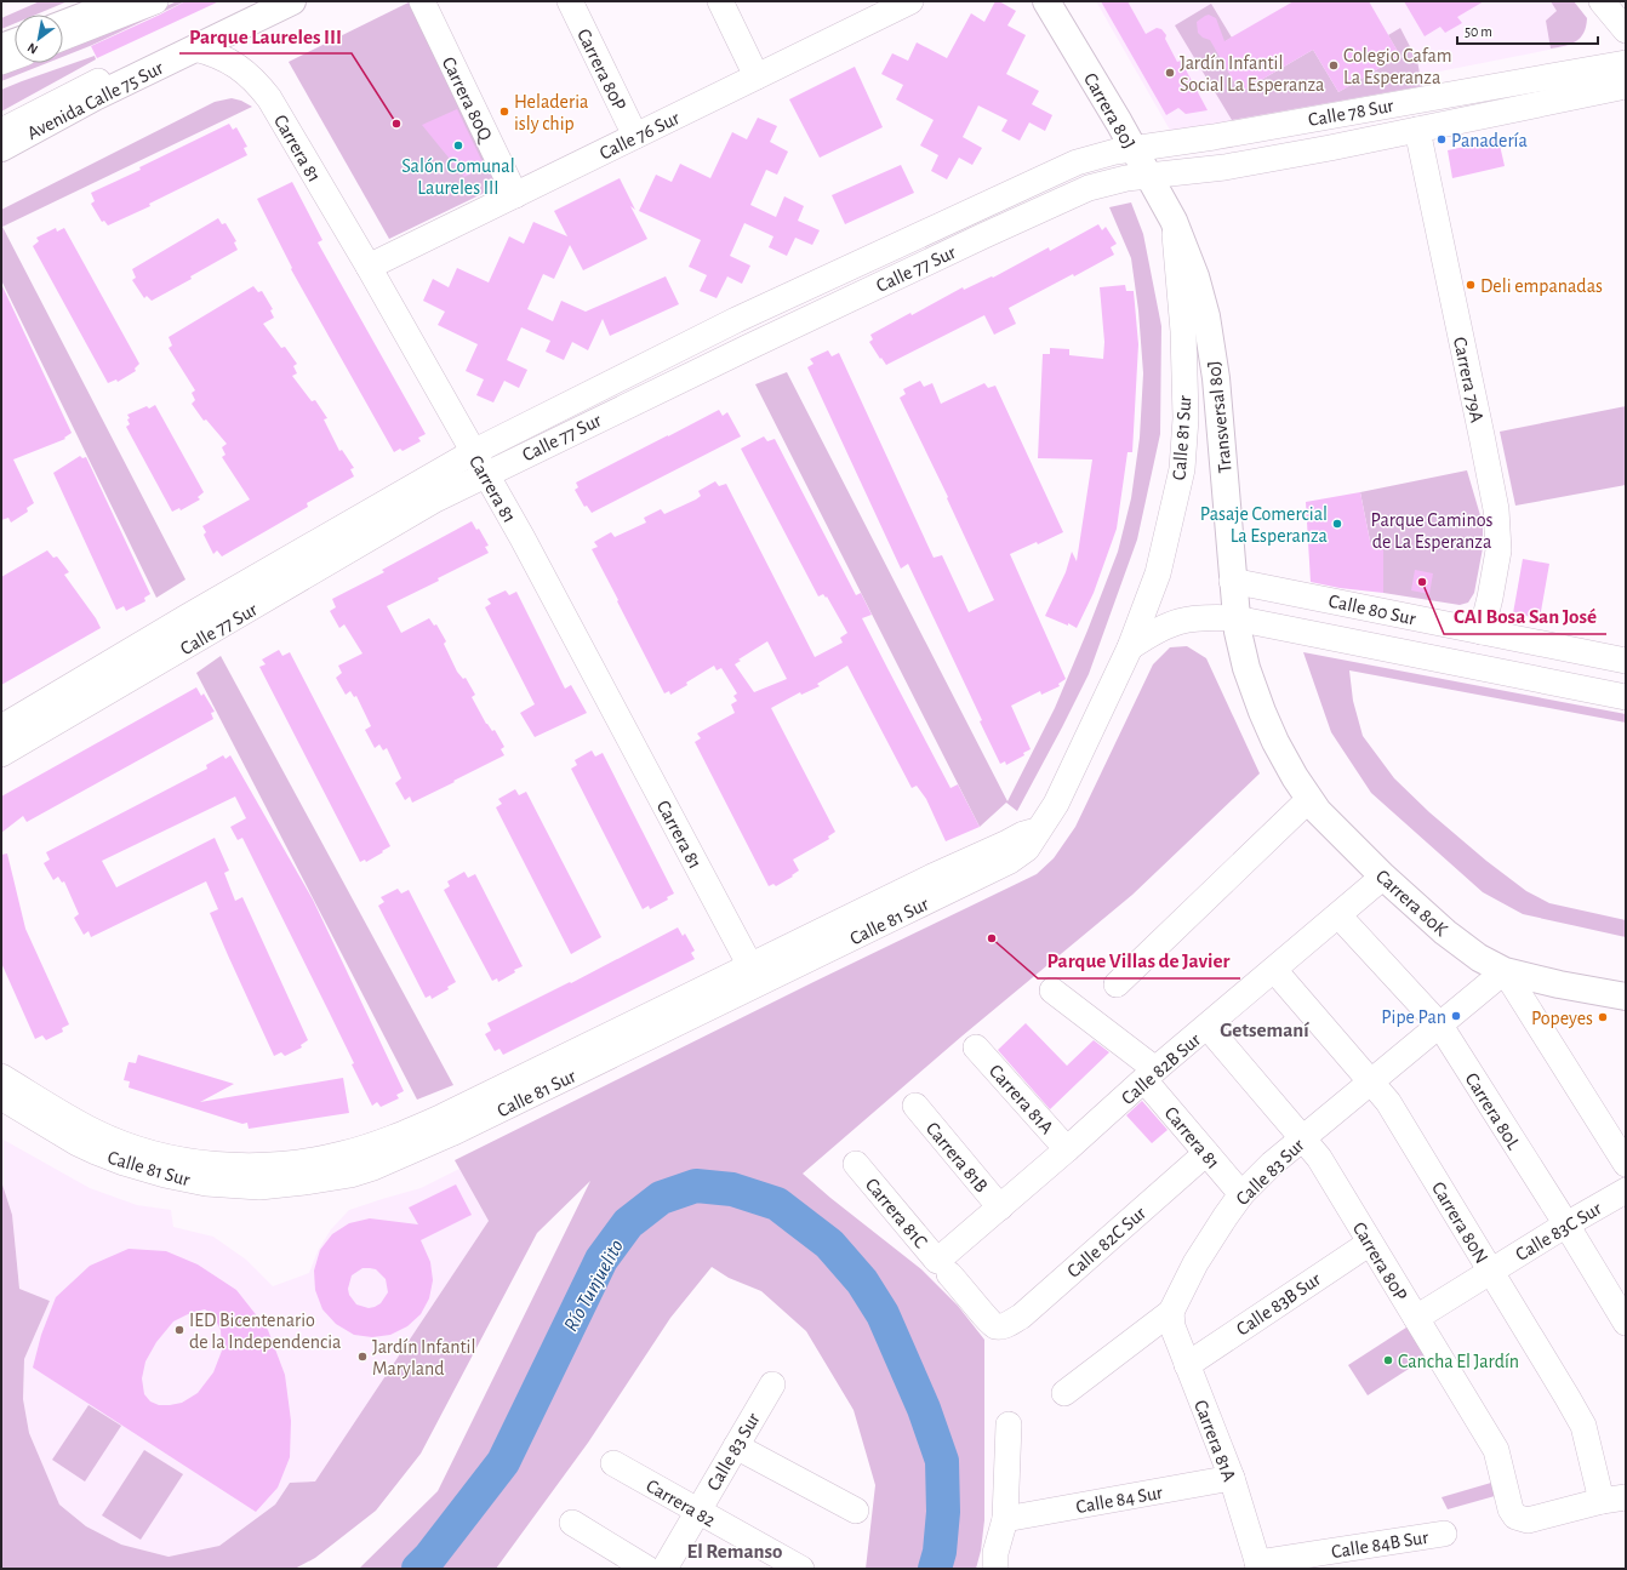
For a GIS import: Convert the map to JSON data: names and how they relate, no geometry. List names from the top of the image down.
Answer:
{
  "streets": {
    "main road": [
      "Avenida Calle 75 Sur",
      "Carrera 80J",
      "Transversal 80J",
      "Carrera 80K"
    ],
    "street": [
      "Carrera 80P",
      "Carrera 80Q",
      "Calle 78 Sur",
      "Calle 76 Sur",
      "Carrera 81",
      "Calle 77 Sur",
      "Carrera 79A",
      "Calle 81 Sur",
      "Calle 80 Sur",
      "Calle 82B Sur",
      "Carrera 81A",
      "Carrera 80L",
      "Carrera 81B",
      "Calle 83 Sur",
      "Carrera 81C",
      "Carrera 80N",
      "Calle 83C Sur",
      "Calle 82C Sur",
      "Calle 83B Sur",
      "Calle 84 Sur",
      "Carrera 82",
      "Calle 84B Sur"
    ]
  },
  "crossings": [
    ["Carrera 80P", "Calle 76 Sur"],
    ["Carrera 80P", "Calle 82B Sur"],
    ["Carrera 80P", "Calle 83 Sur"],
    ["Carrera 80P", "Carrera 80N"],
    ["Carrera 80P", "Calle 83C Sur"],
    ["Carrera 80P", "Calle 83B Sur"],
    ["Carrera 80Q", "Calle 76 Sur"],
    ["Avenida Calle 75 Sur", "Carrera 81"],
    ["Carrera 80J", "Calle 78 Sur"],
    ["Carrera 80J", "Calle 77 Sur"],
    ["Carrera 80J", "Transversal 80J"],
    ["Carrera 80J", "Calle 81 Sur"],
    ["Calle 78 Sur", "Calle 77 Sur"],
    ["Calle 78 Sur", "Carrera 79A"],
    ["Calle 76 Sur", "Carrera 81"],
    ["Carrera 81", "Calle 77 Sur"],
    ["Carrera 81", "Calle 81 Sur"],
    ["Carrera 81", "Calle 82B Sur"],
    ["Carrera 81", "Calle 83 Sur"],
    ["Carrera 81", "Calle 82C Sur"],
    ["Carrera 79A", "Calle 80 Sur"],
    ["Transversal 80J", "Calle 81 Sur"],
    ["Transversal 80J", "Calle 80 Sur"],
    ["Transversal 80J", "Carrera 80K"],
    ["Calle 80 Sur", "Carrera 80K"],
    ["Carrera 80K", "Calle 82B Sur"],
    ["Carrera 80K", "Calle 83 Sur"],
    ["Calle 82B Sur", "Carrera 81A"],
    ["Calle 82B Sur", "Carrera 80L"],
    ["Calle 82B Sur", "Carrera 81B"],
    ["Calle 82B Sur", "Carrera 81C"],
    ["Calle 82B Sur", "Carrera 80N"],
    ["Carrera 81A", "Calle 83 Sur"],
    ["Carrera 81A", "Calle 83B Sur"],
    ["Carrera 81A", "Calle 84 Sur"],
    ["Carrera 81A", "Calle 84B Sur"],
    ["Carrera 80L", "Calle 83 Sur"],
    ["Carrera 80L", "Calle 83C Sur"],
    ["Calle 83 Sur", "Carrera 80N"],
    ["Calle 83 Sur", "Carrera 82"],
    ["Carrera 81C", "Calle 82C Sur"],
    ["Carrera 80N", "Calle 83C Sur"]
  ],
  "districts": ["Getsemaní", "El Remanso"],
  "water": ["Río Tunjuelito"],
  "parks": ["Parque Caminos de La Esperanza"],
  "places": [
    "Colegio Cafam La Esperanza",
    "Jardín Infantil Social La Esperanza",
    "Heladeria isly chip",
    "Parque Laureles III",
    "Panadería",
    "Salón Comunal Laureles III",
    "Deli empanadas",
    "Pasaje Comercial La Esperanza",
    "CAI Bosa San José",
    "Parque Villas de Javier",
    "Pipe Pan",
    "Popeyes",
    "IED Bicentenario de la Independencia",
    "Jardín Infantil Maryland",
    "Cancha El Jardín"
  ],
  "scale_bar": "50 m",
  "north": "bottom left"
}
